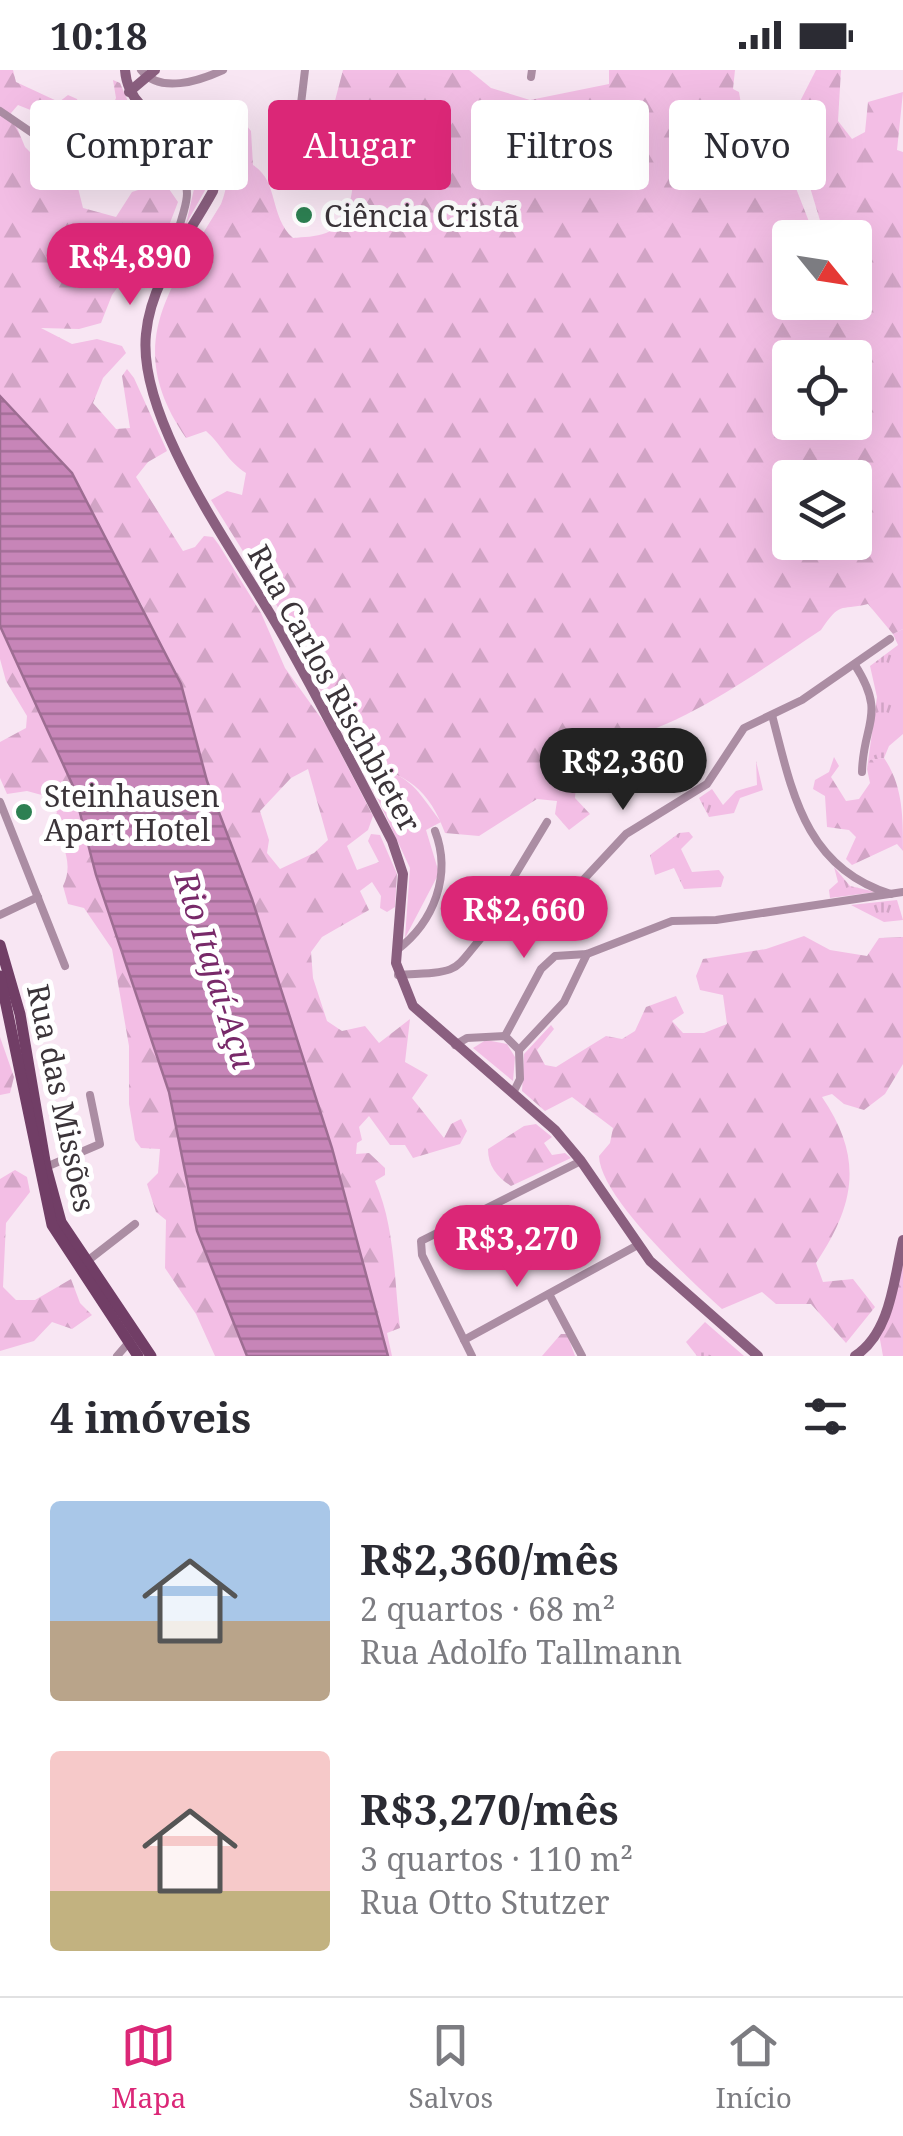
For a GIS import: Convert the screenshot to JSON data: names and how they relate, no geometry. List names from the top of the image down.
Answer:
{
  "streets": {
    "main road": ["Rua das Missões"],
    "street": ["Rua Carlos Rischbieter"]
  },
  "water": ["Rio Itajaí-Açu"],
  "places": ["Ciência Cristã", "Steinhausen Apart Hotel"],
  "north": "bottom right",
  "page": {
    "status": "10:18",
    "chip": [
      "Comprar",
      "Alugar",
      "Filtros",
      "Novo"
    ],
    "price": [
      "R$4,890",
      "R$2,360",
      "R$2,660",
      "R$3,270"
    ],
    "heading": "4 imóveis",
    "list": [
      {
        "name": "R$2,360/mês",
        "note": "2 quartos · 68 m² · Rua Adolfo Tallmann"
      },
      {
        "name": "R$3,270/mês",
        "note": "3 quartos · 110 m² · Rua Otto Stutzer"
      }
    ],
    "tabs": ["Mapa", "Salvos", "Início"]
  }
}
